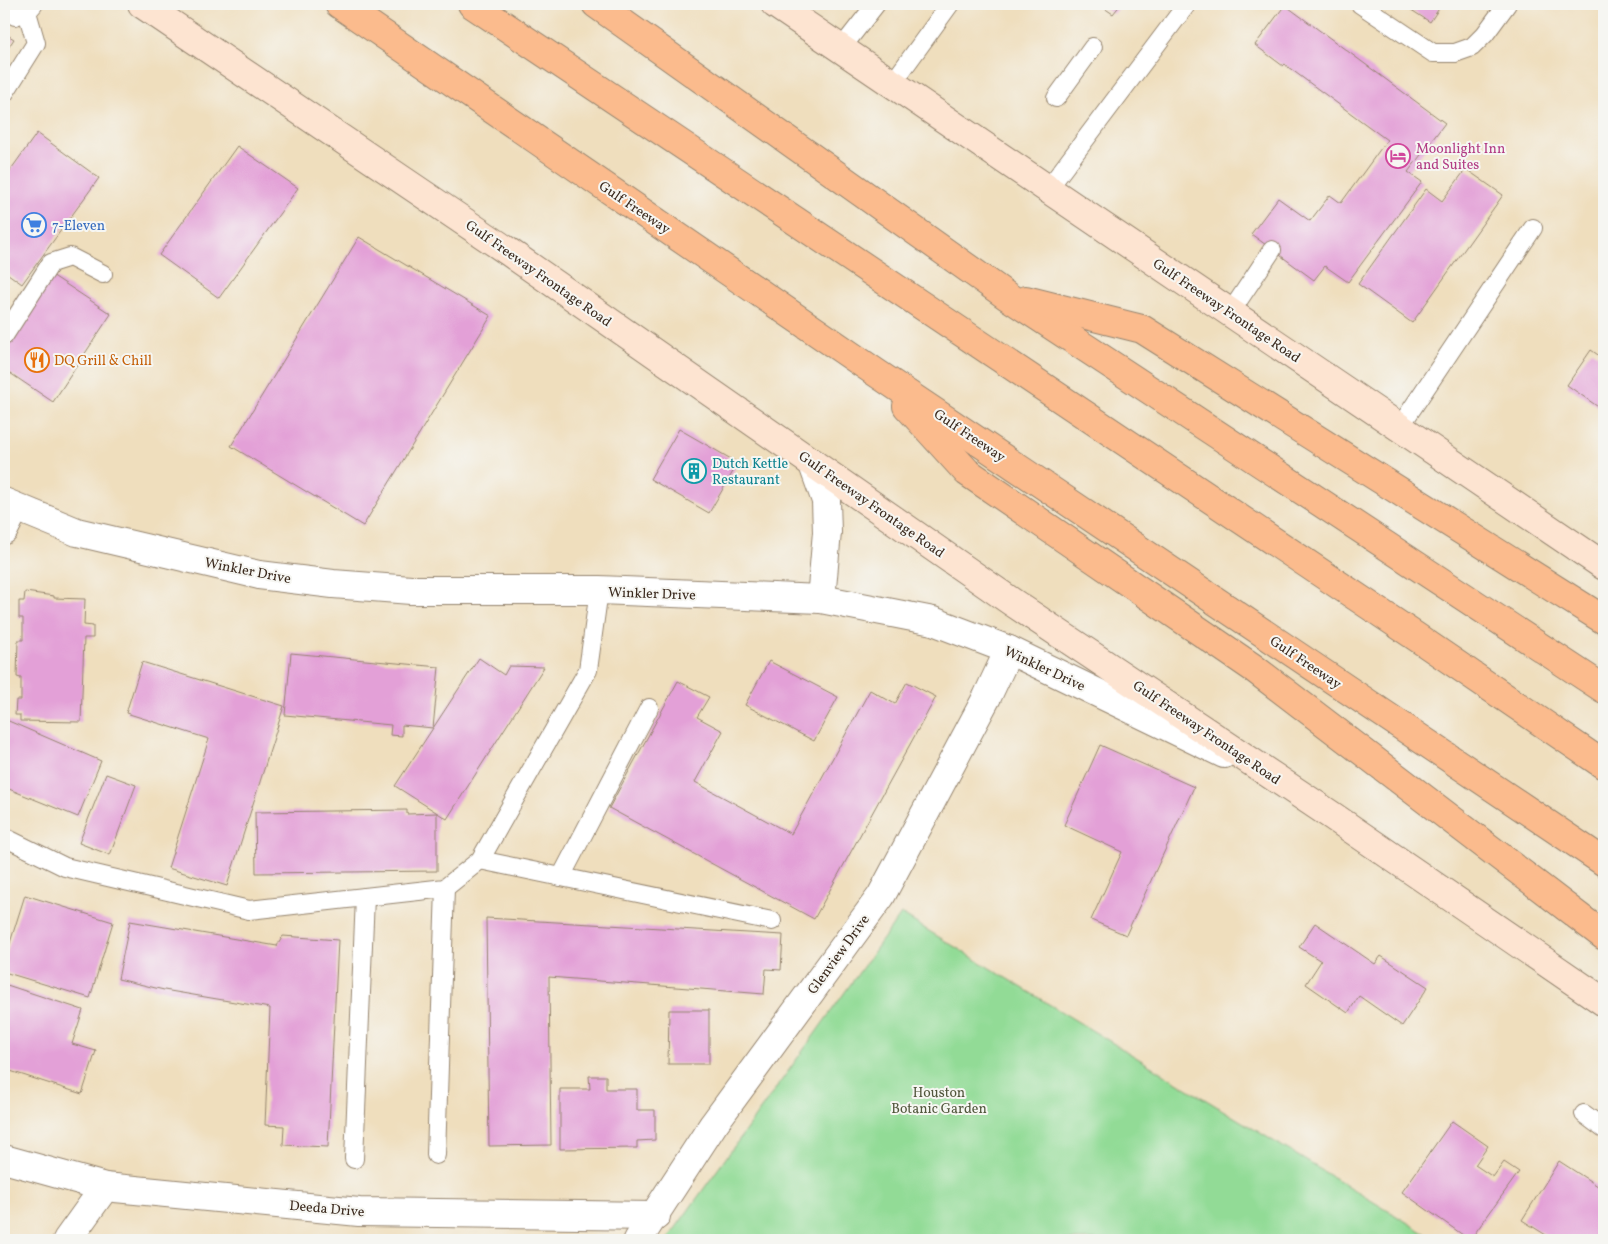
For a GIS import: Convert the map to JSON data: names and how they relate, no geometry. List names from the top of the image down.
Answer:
{
  "streets": {
    "highway": ["Gulf Freeway"],
    "main road": ["Gulf Freeway Frontage Road"],
    "street": ["Winkler Drive", "Glenview Drive", "Deeda Drive"]
  },
  "crossings": [
    ["Gulf Freeway Frontage Road", "Winkler Drive"],
    ["Winkler Drive", "Glenview Drive"],
    ["Glenview Drive", "Deeda Drive"]
  ],
  "parks": ["Houston Botanic Garden"],
  "places": {
    "hotel": ["Moonlight Inn and Suites"],
    "supermarket": ["7-Eleven"],
    "restaurant": ["DQ Grill & Chill"],
    "building": ["Dutch Kettle Restaurant"]
  }
}
